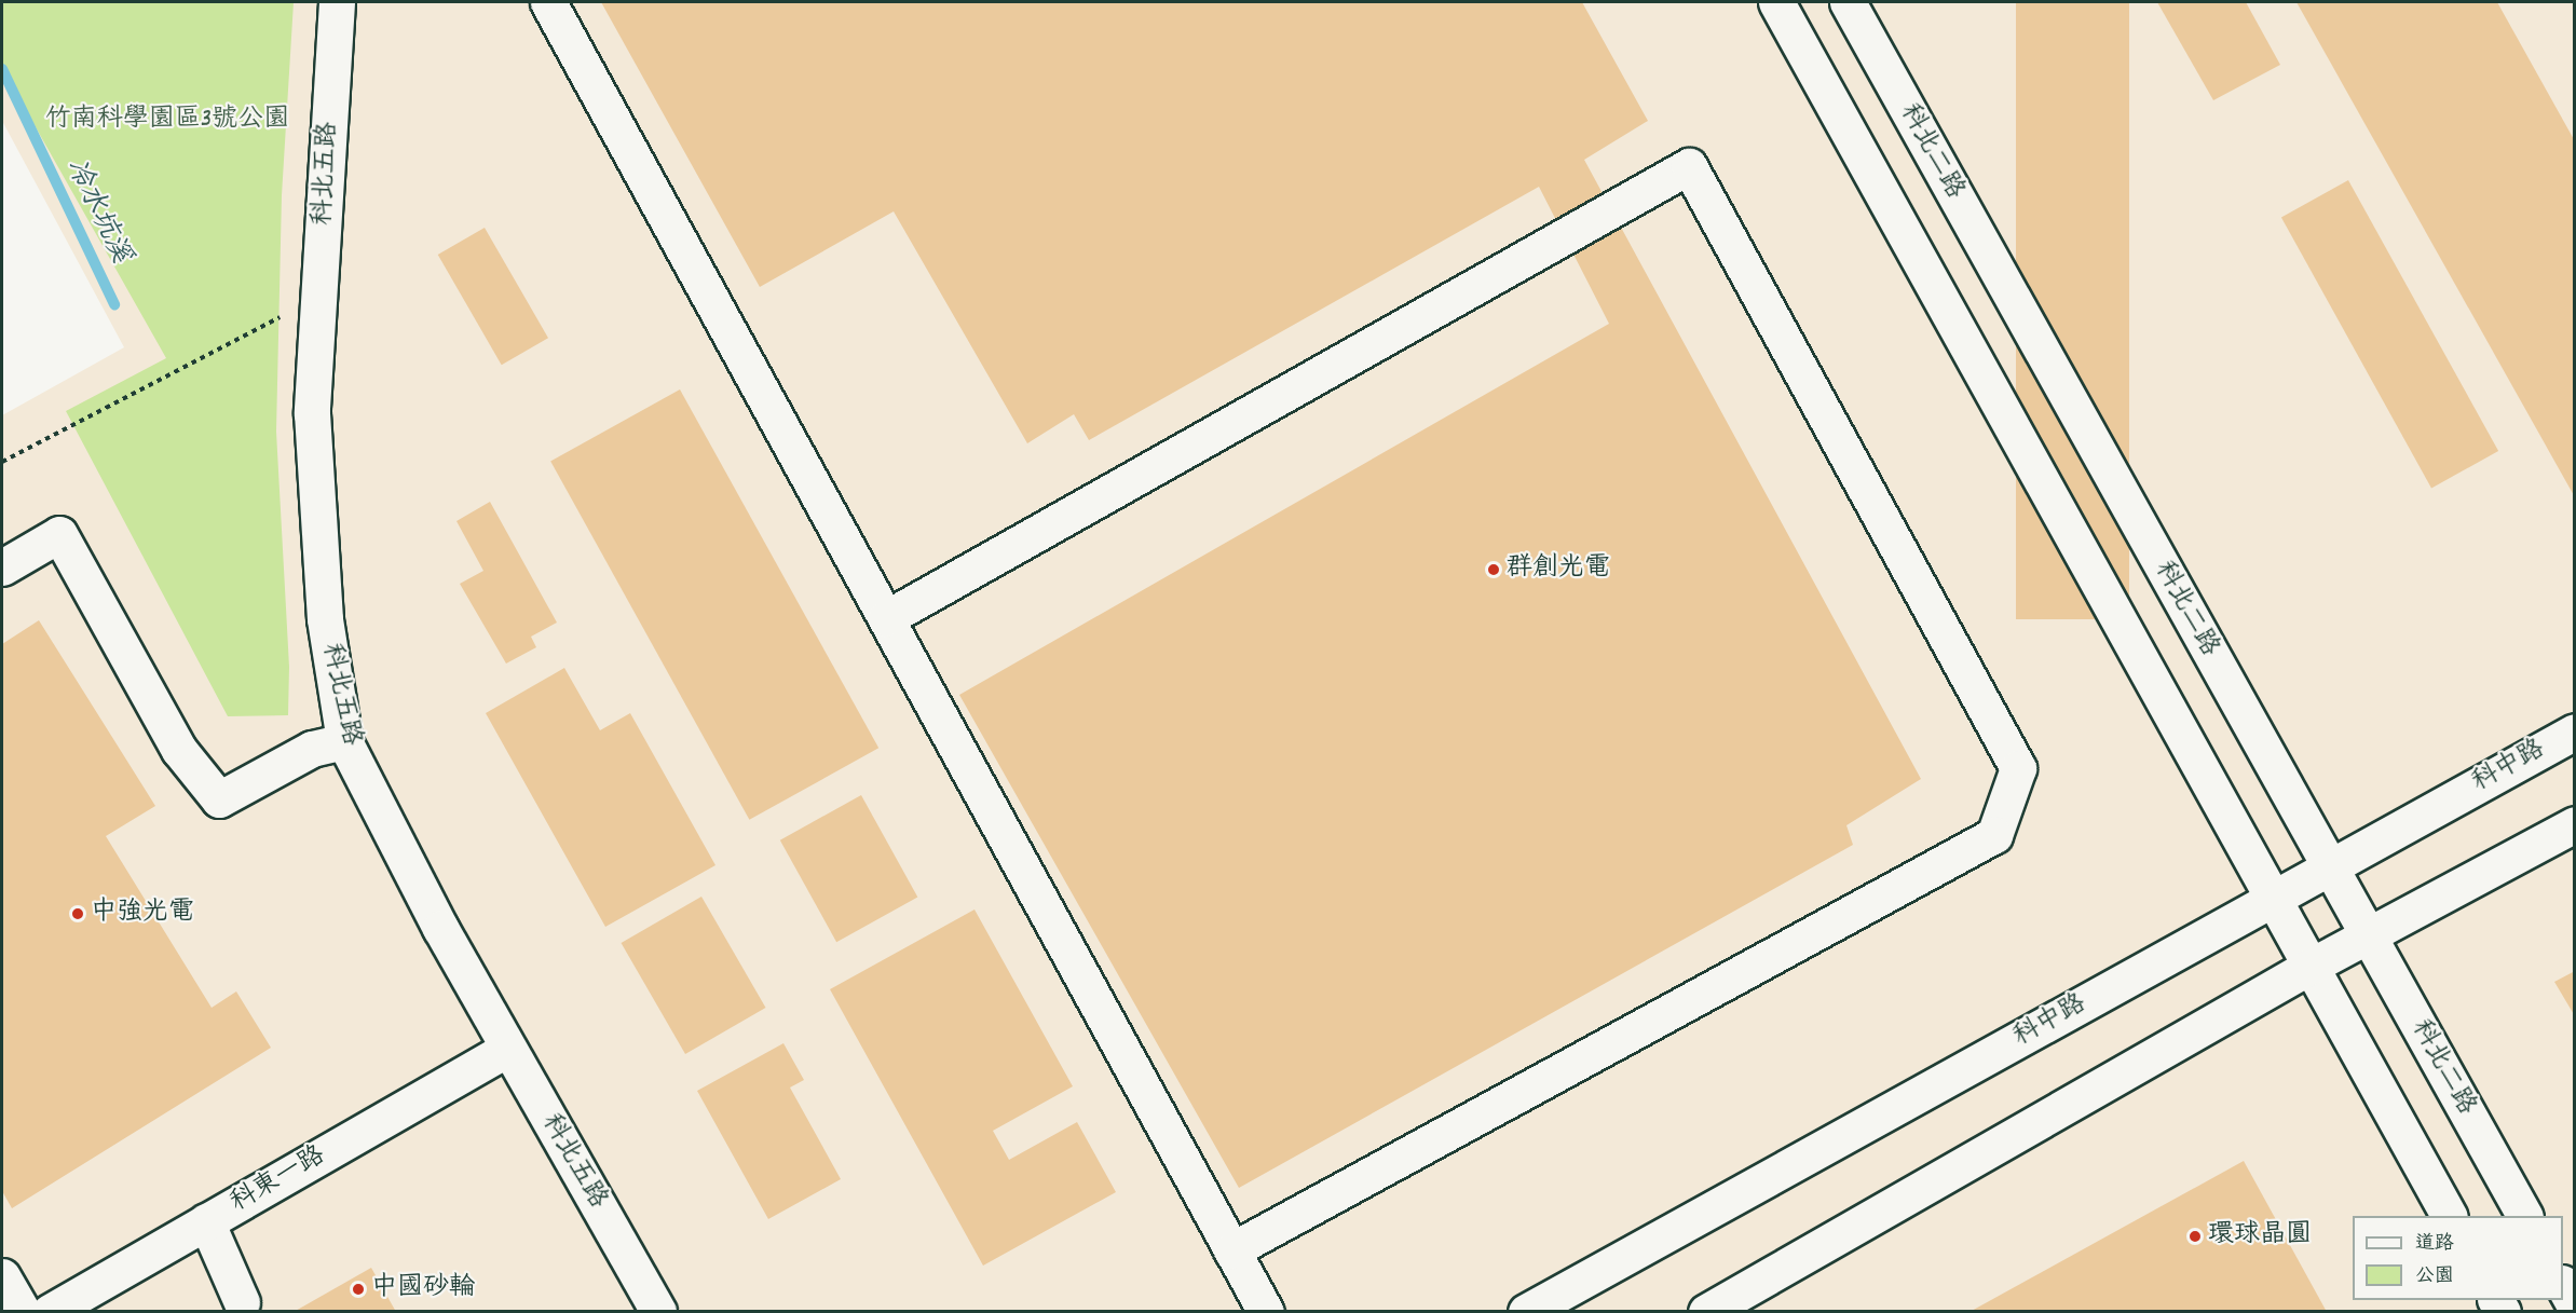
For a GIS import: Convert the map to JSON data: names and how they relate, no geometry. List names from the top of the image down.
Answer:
{
  "streets": {
    "street": [
      "科北二路",
      "科北五路",
      "科中路",
      "科東一路"
    ]
  },
  "crossings": [
    ["科北二路", "科中路"],
    ["科北五路", "科東一路"]
  ],
  "water": ["冷水坑溪"],
  "parks": ["竹南科學園區3號公園"],
  "places": [
    "群創光電",
    "中強光電",
    "環球晶圓",
    "中國砂輪"
  ],
  "legend": ["道路", "公園"]
}
